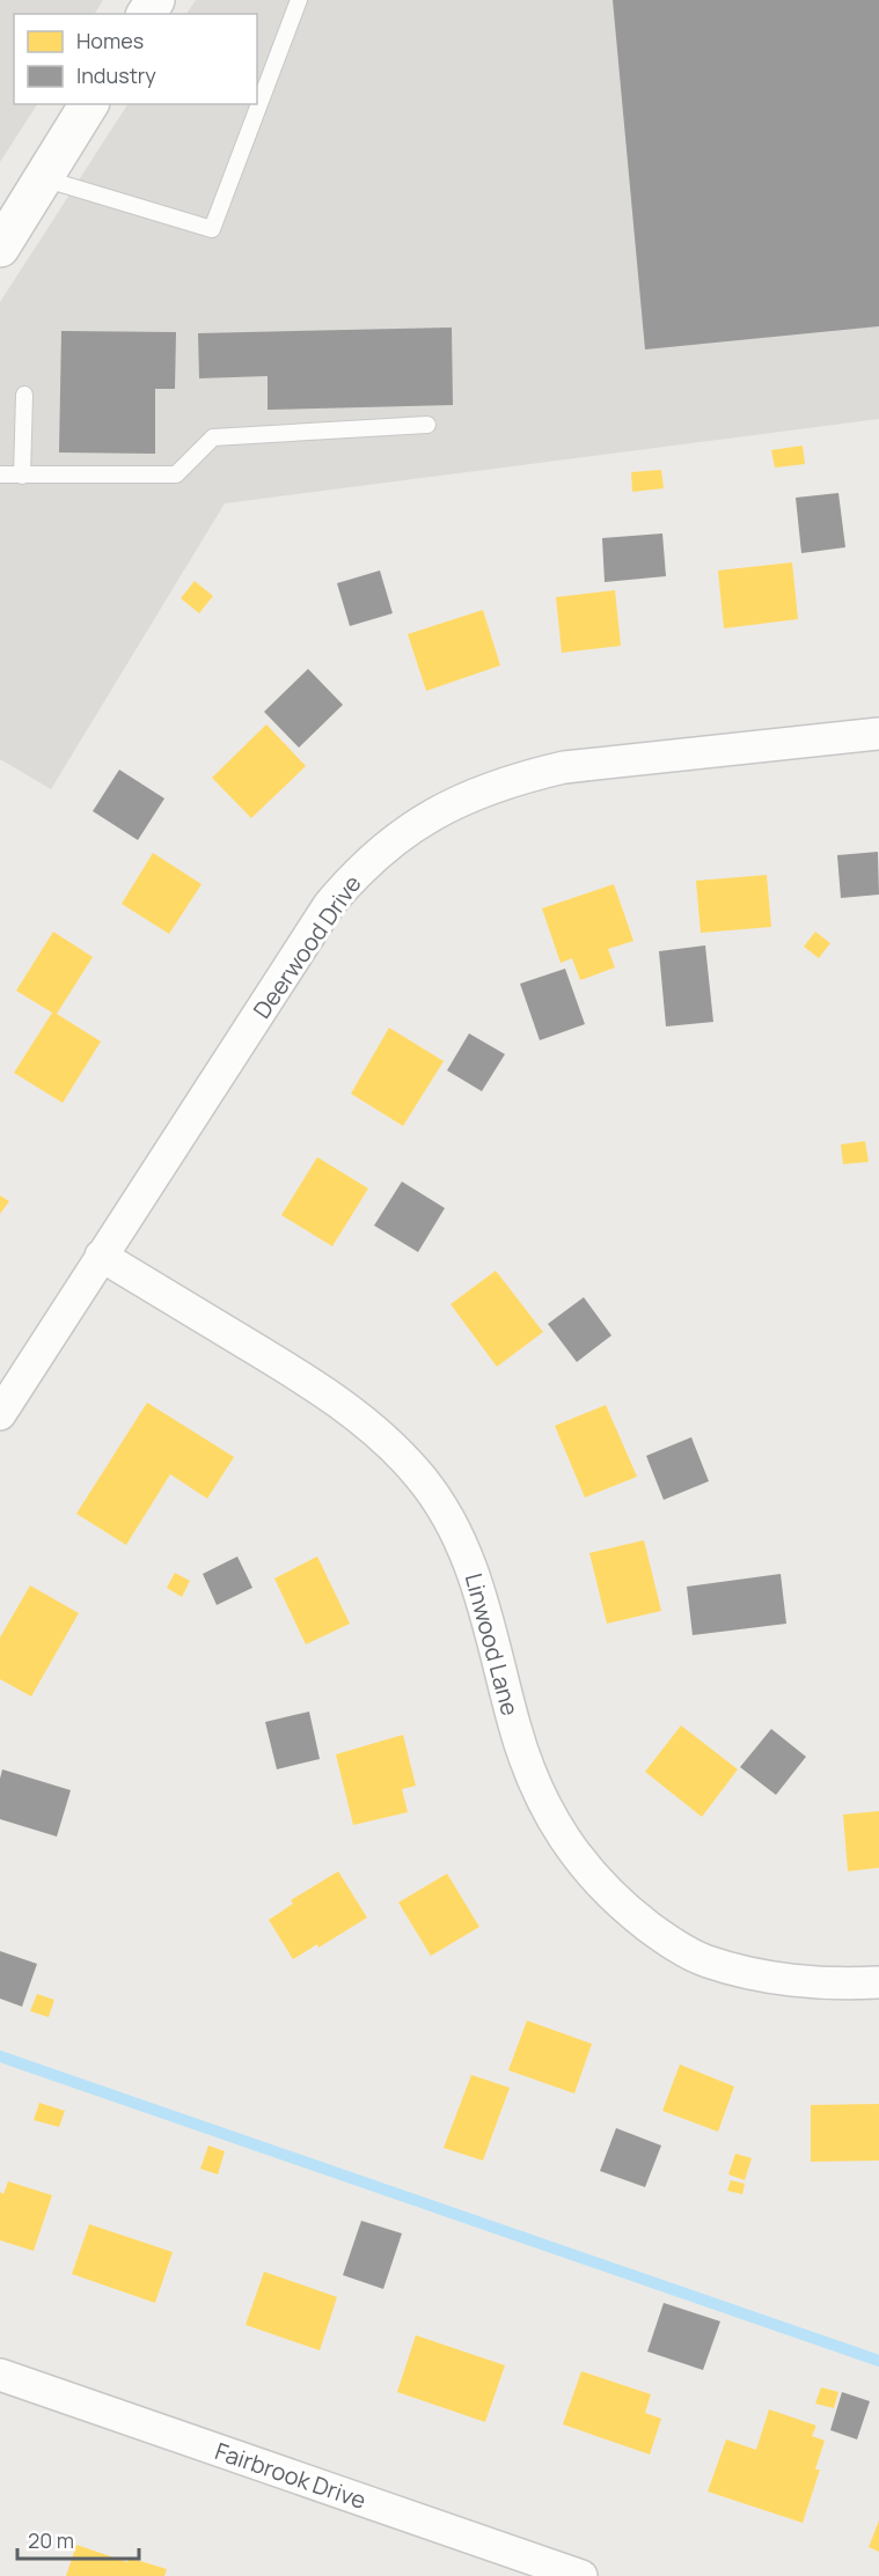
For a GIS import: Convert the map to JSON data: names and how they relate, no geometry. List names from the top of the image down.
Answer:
{
  "streets": {
    "street": ["Deerwood Drive", "Linwood Lane", "Fairbrook Drive"]
  },
  "crossings": [
    ["Deerwood Drive", "Linwood Lane"]
  ],
  "legend": ["Homes", "Industry"],
  "scale_bar": "20 m"
}
